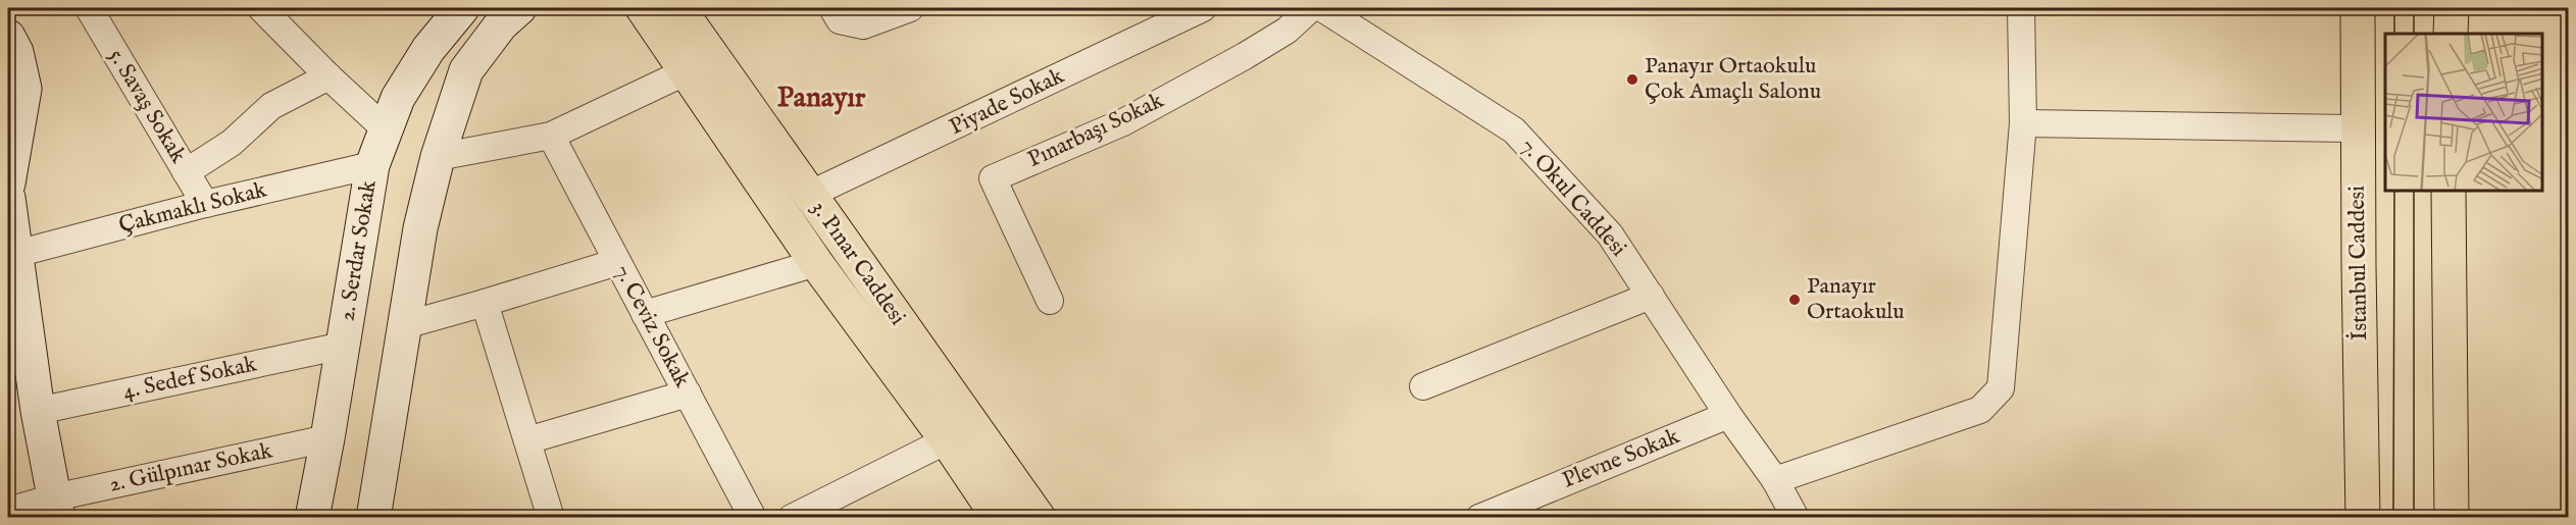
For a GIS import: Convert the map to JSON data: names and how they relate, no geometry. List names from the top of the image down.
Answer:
{
  "streets": {
    "main road": ["2. Serdar Sokak", "3. Pınar Caddesi", "İstanbul Caddesi"],
    "street": [
      "Piyade Sokak",
      "5. Savaş Sokak",
      "Pınarbaşı Sokak",
      "7. Okul Caddesi",
      "Çakmaklı Sokak",
      "7. Ceviz Sokak",
      "4. Sedef Sokak",
      "Plevne Sokak",
      "2. Gülpınar Sokak"
    ]
  },
  "crossings": [
    ["Piyade Sokak", "3. Pınar Caddesi"],
    ["5. Savaş Sokak", "Çakmaklı Sokak"],
    ["7. Okul Caddesi", "Plevne Sokak"],
    ["Çakmaklı Sokak", "2. Serdar Sokak"],
    ["2. Serdar Sokak", "4. Sedef Sokak"],
    ["2. Serdar Sokak", "2. Gülpınar Sokak"]
  ],
  "districts": ["Panayır"],
  "places": ["Panayır Ortaokulu Çok Amaçlı Salonu", "Panayır Ortaokulu"]
}
